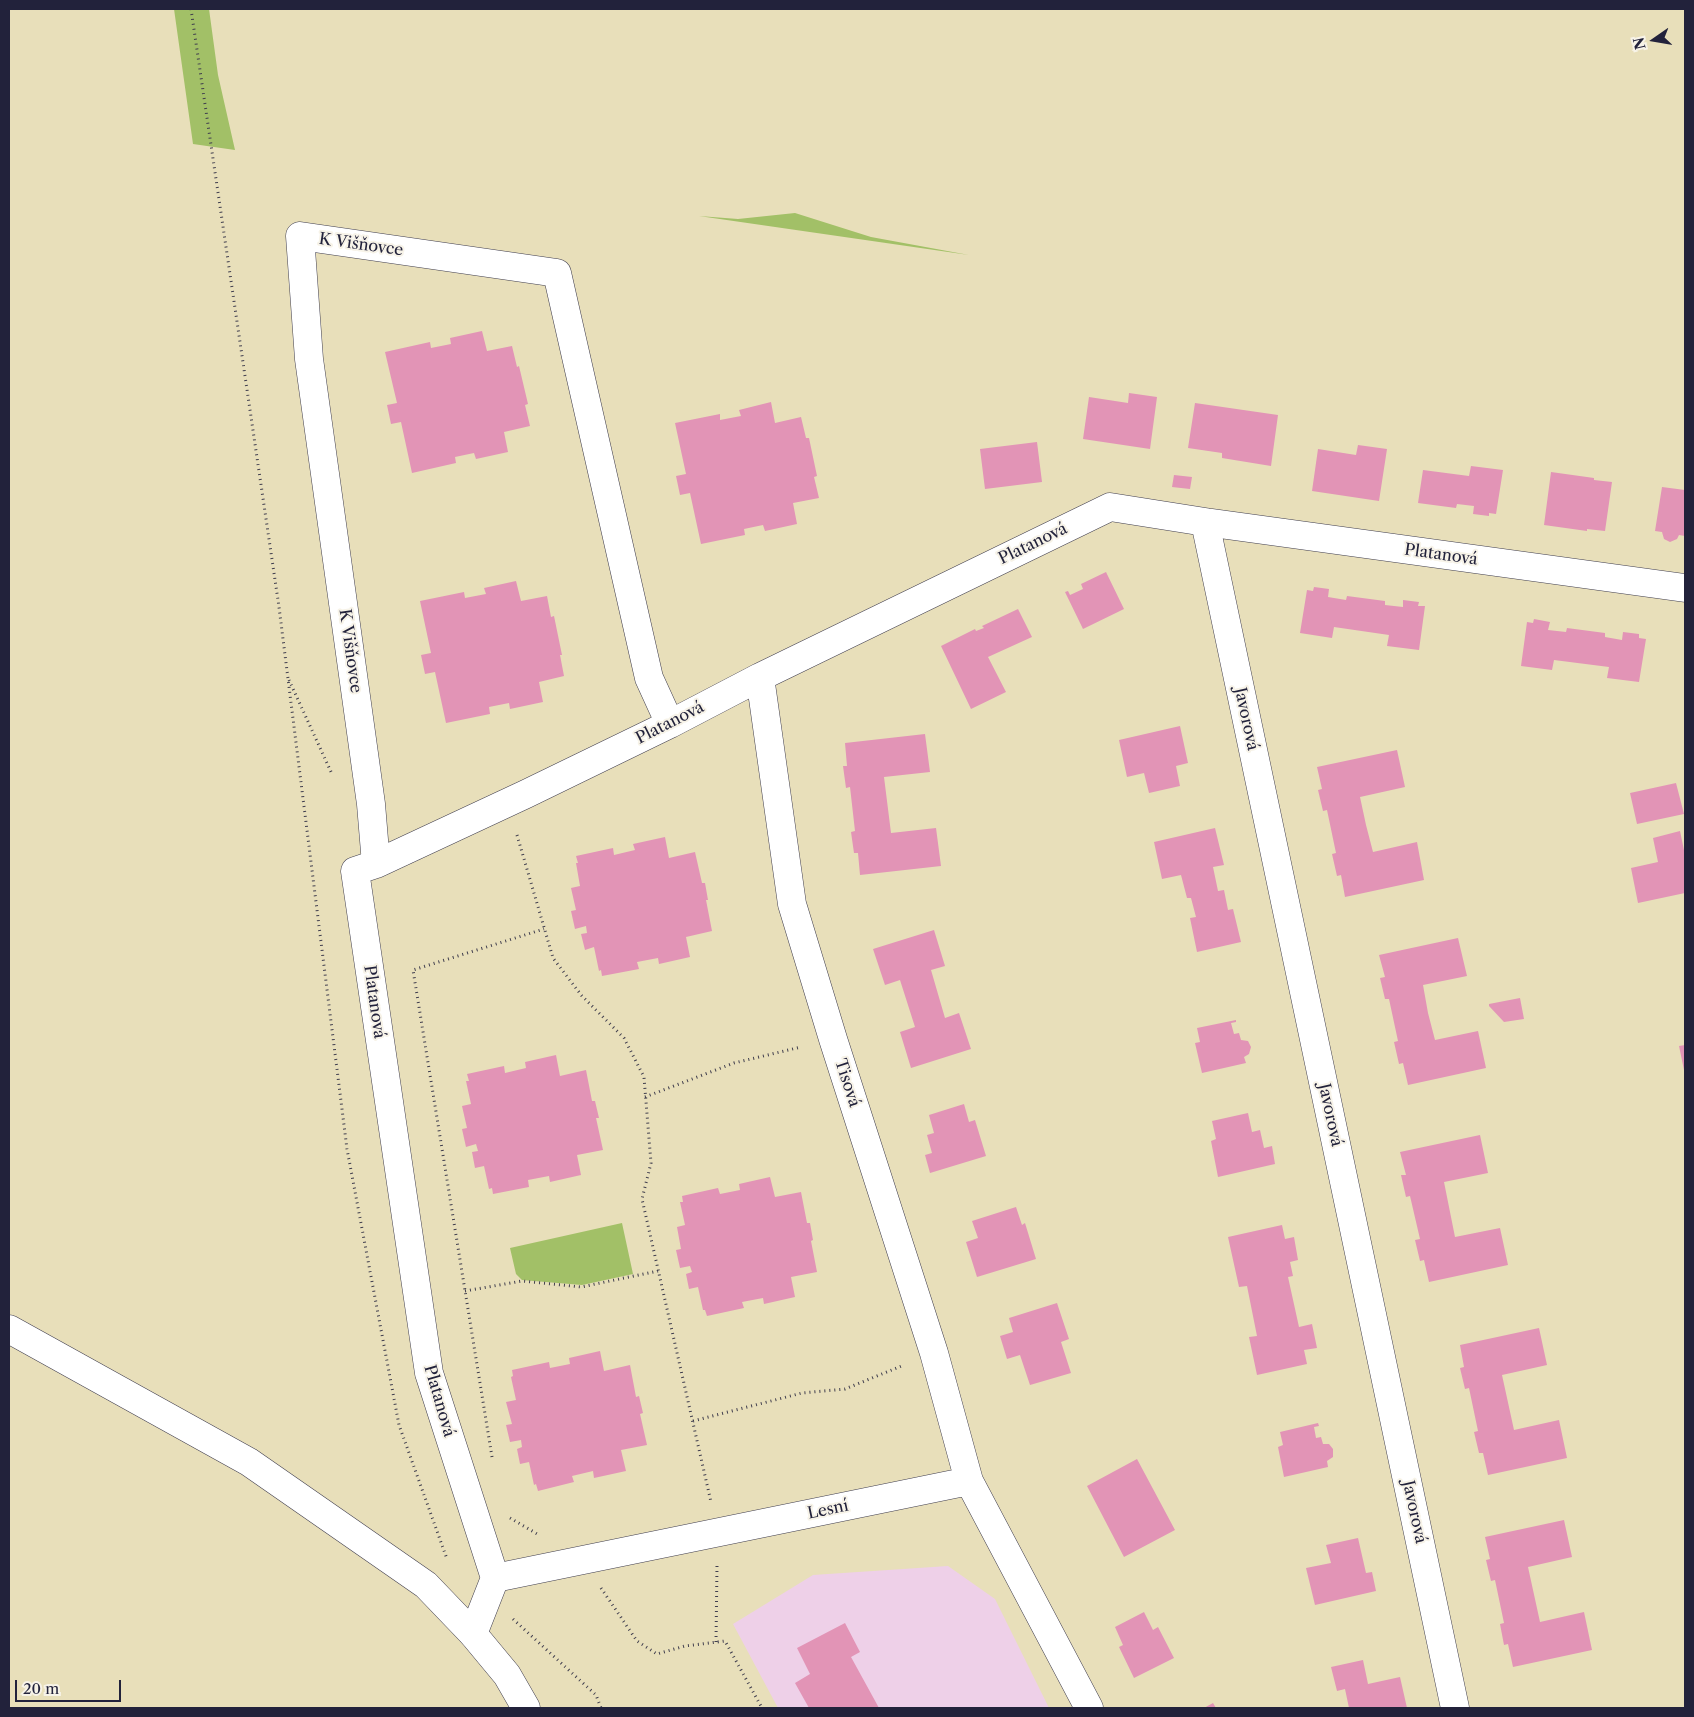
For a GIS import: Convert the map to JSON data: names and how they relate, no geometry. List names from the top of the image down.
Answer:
{
  "streets": {
    "street": [
      "K Višňovce",
      "Platanová",
      "Javorová",
      "Tisová",
      "Lesní"
    ]
  },
  "crossings": [
    ["K Višňovce", "Platanová"],
    ["Platanová", "Javorová"],
    ["Platanová", "Tisová"],
    ["Platanová", "Lesní"],
    ["Tisová", "Lesní"]
  ],
  "scale_bar": "20 m",
  "north": "left"
}
